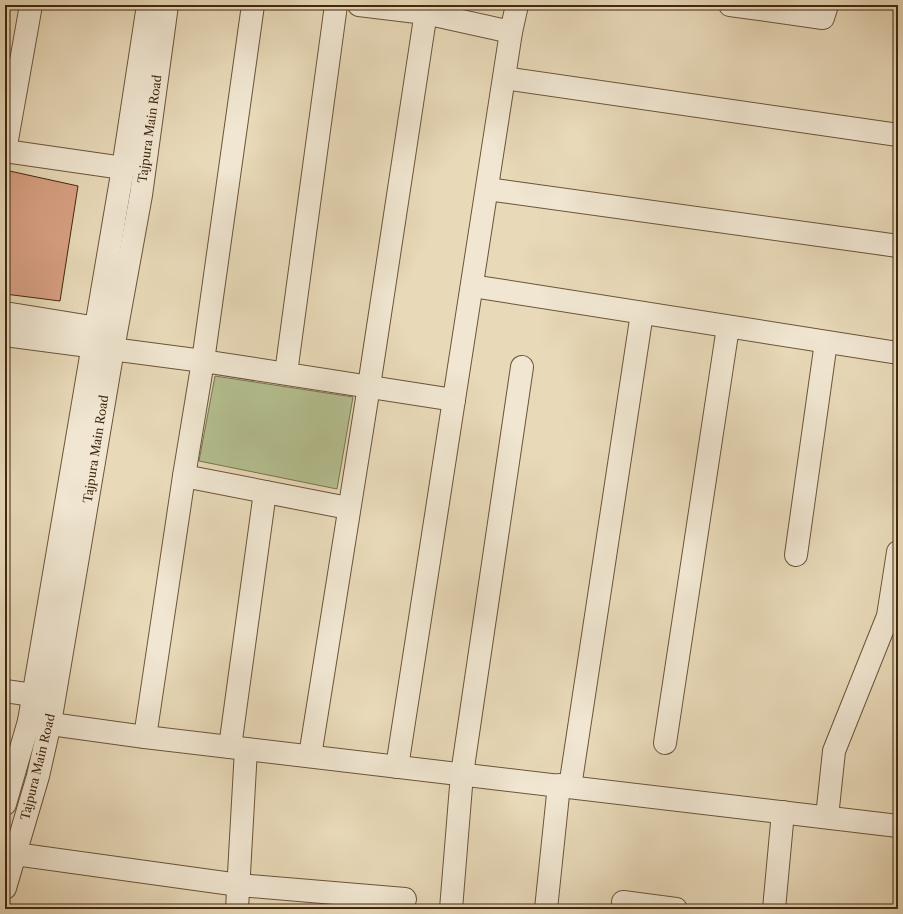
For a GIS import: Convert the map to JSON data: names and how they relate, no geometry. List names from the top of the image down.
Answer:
{
  "streets": {
    "street": ["Tajpura Main Road"]
  }
}
